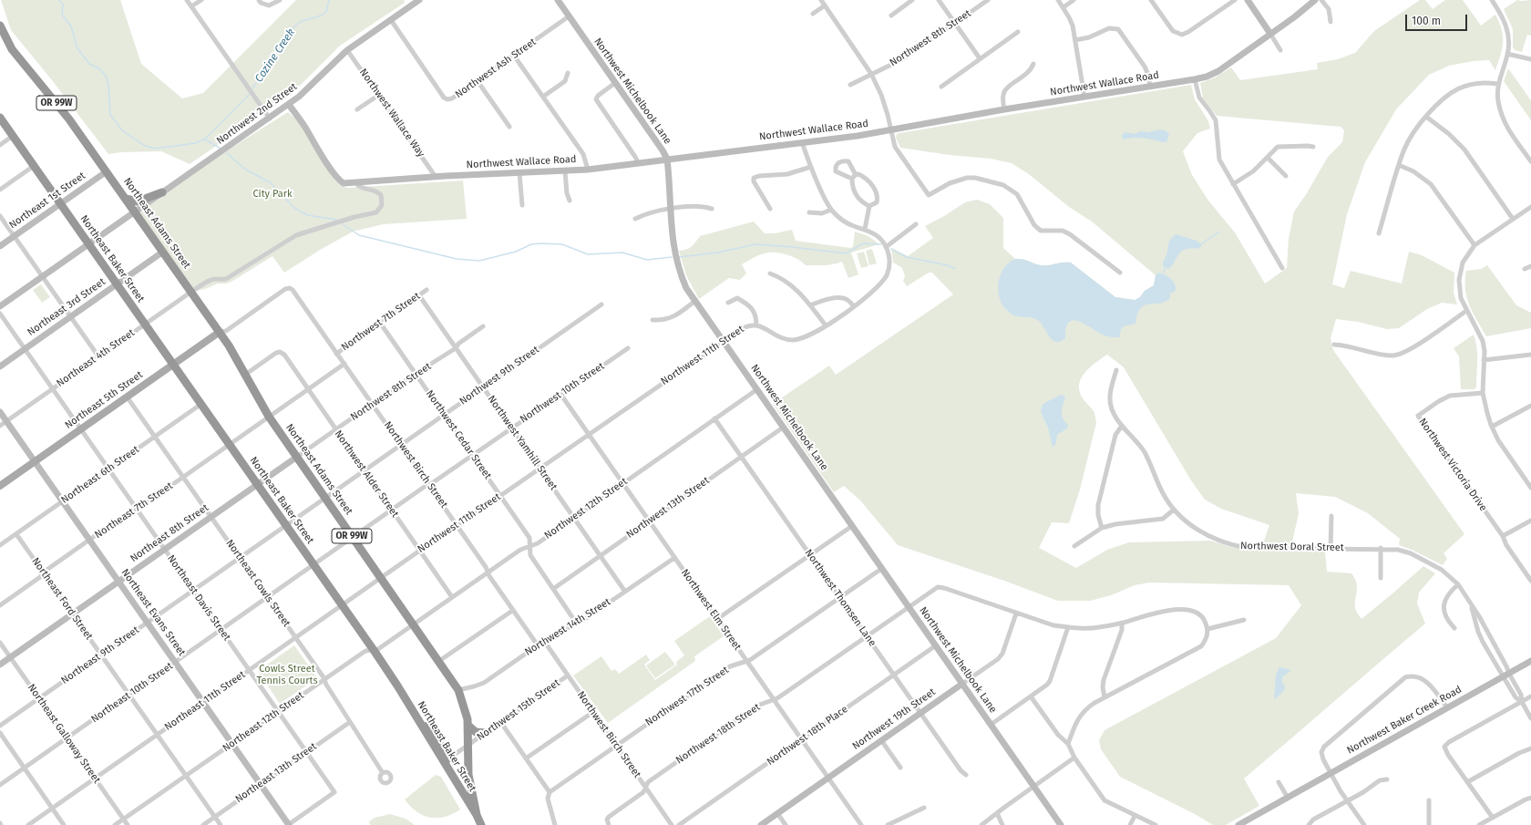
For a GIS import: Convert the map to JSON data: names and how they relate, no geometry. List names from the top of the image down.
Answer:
{
  "streets": {
    "highway": ["OR 99W", "Northeast Adams Street", "Northeast Baker Street"],
    "main road": ["Northeast 5th Street"],
    "street": [
      "Northwest 8th Street",
      "Northwest Ash Street",
      "Northwest Wallace Road",
      "Northwest Michelbook Lane",
      "Northwest Wallace Way",
      "Northwest 2nd Street",
      "Northeast 1st Street",
      "Northeast 3rd Street",
      "Northwest 7th Street",
      "Northwest 11th Street",
      "Northeast 4th Street",
      "Northwest 9th Street",
      "Northwest 10th Street",
      "Northwest Cedar Street",
      "Northwest Yamhill Street",
      "Northwest Birch Street",
      "Northwest Victoria Drive",
      "Northwest Alder Street",
      "Northeast 6th Street",
      "Northwest 13th Street",
      "Northwest 12th Street",
      "Northeast 7th Street",
      "Northeast 8th Street",
      "Northwest Doral Street",
      "Northeast Cowls Street",
      "Northeast Davis Street",
      "Northwest Thomsen Lane",
      "Northeast Ford Street",
      "Northwest Elm Street",
      "Northeast Evans Street",
      "Northwest 14th Street",
      "Northeast 9th Street",
      "Northeast 10th Street",
      "Northwest 17th Street",
      "Northeast 11th Street",
      "Northwest 15th Street",
      "Northwest 19th Street",
      "Northwest Baker Creek Road",
      "Northeast 12th Street",
      "Northeast Galloway Street",
      "Northwest 18th Street",
      "Northwest 18th Place",
      "Northeast 13th Street"
    ]
  },
  "crossings": [
    ["Northwest 8th Street", "Northeast Adams Street"],
    ["Northwest 8th Street", "Northwest Cedar Street"],
    ["Northwest 8th Street", "Northwest Yamhill Street"],
    ["Northwest 8th Street", "Northwest Birch Street"],
    ["Northwest 8th Street", "Northwest Alder Street"],
    ["Northwest 8th Street", "Northeast 8th Street"],
    ["Northwest Ash Street", "Northwest Michelbook Lane"],
    ["Northwest Ash Street", "Northwest 2nd Street"],
    ["Northwest Wallace Road", "Northwest Michelbook Lane"],
    ["Northwest Wallace Road", "Northwest Wallace Way"],
    ["Northwest Wallace Road", "Northwest 2nd Street"],
    ["Northwest Wallace Road", "Northeast 4th Street"],
    ["Northwest Michelbook Lane", "Northwest 11th Street"],
    ["Northwest Michelbook Lane", "Northwest 13th Street"],
    ["Northwest Michelbook Lane", "Northwest 12th Street"],
    ["Northwest Michelbook Lane", "Northwest 17th Street"],
    ["Northwest Michelbook Lane", "Northwest 19th Street"],
    ["Northwest Michelbook Lane", "Northwest 18th Street"],
    ["Northwest Michelbook Lane", "Northwest 18th Place"],
    ["OR 99W", "Northeast 1st Street"],
    ["OR 99W", "Northeast Adams Street"],
    ["OR 99W", "Northeast Baker Street"],
    ["Northwest Wallace Way", "Northwest 2nd Street"],
    ["Northwest 2nd Street", "Northeast Adams Street"],
    ["Northwest 2nd Street", "Northeast Baker Street"],
    ["Northeast 1st Street", "Northeast Adams Street"],
    ["Northeast 1st Street", "Northeast Baker Street"],
    ["Northeast Adams Street", "Northeast Baker Street"],
    ["Northeast Adams Street", "Northeast 3rd Street"],
    ["Northeast Adams Street", "Northwest 7th Street"],
    ["Northeast Adams Street", "Northwest 11th Street"],
    ["Northeast Adams Street", "Northeast 4th Street"],
    ["Northeast Adams Street", "Northwest 9th Street"],
    ["Northeast Adams Street", "Northwest 10th Street"],
    ["Northeast Adams Street", "Northeast 5th Street"],
    ["Northeast Adams Street", "Northwest Birch Street"],
    ["Northeast Adams Street", "Northwest Alder Street"],
    ["Northeast Adams Street", "Northwest 12th Street"],
    ["Northeast Adams Street", "Northeast 7th Street"],
    ["Northeast Adams Street", "Northeast 8th Street"],
    ["Northeast Adams Street", "Northwest 14th Street"],
    ["Northeast Adams Street", "Northeast 9th Street"],
    ["Northeast Adams Street", "Northeast 10th Street"],
    ["Northeast Adams Street", "Northeast 11th Street"],
    ["Northeast Adams Street", "Northwest 15th Street"],
    ["Northeast Adams Street", "Northeast 12th Street"],
    ["Northeast Baker Street", "Northeast 3rd Street"],
    ["Northeast Baker Street", "Northeast 4th Street"],
    ["Northeast Baker Street", "Northeast 5th Street"],
    ["Northeast Baker Street", "Northeast 6th Street"],
    ["Northeast Baker Street", "Northeast 7th Street"],
    ["Northeast Baker Street", "Northeast 8th Street"],
    ["Northeast Baker Street", "Northeast 9th Street"],
    ["Northeast Baker Street", "Northeast 10th Street"],
    ["Northeast Baker Street", "Northeast 11th Street"],
    ["Northeast Baker Street", "Northwest 15th Street"],
    ["Northeast Baker Street", "Northeast 12th Street"],
    ["Northeast 3rd Street", "Northeast Davis Street"],
    ["Northwest 7th Street", "Northwest Cedar Street"],
    ["Northwest 7th Street", "Northwest Yamhill Street"],
    ["Northwest 7th Street", "Northwest Birch Street"],
    ["Northwest 7th Street", "Northwest Alder Street"],
    ["Northwest 7th Street", "Northeast 7th Street"],
    ["Northwest 11th Street", "Northwest Cedar Street"],
    ["Northwest 11th Street", "Northwest Yamhill Street"],
    ["Northwest 11th Street", "Northwest Birch Street"],
    ["Northwest 11th Street", "Northwest Alder Street"],
    ["Northwest 11th Street", "Northwest Elm Street"],
    ["Northwest 11th Street", "Northeast 11th Street"],
    ["Northeast 4th Street", "Northeast Davis Street"],
    ["Northeast 4th Street", "Northeast Evans Street"],
    ["Northwest 9th Street", "Northwest Cedar Street"],
    ["Northwest 9th Street", "Northwest Yamhill Street"],
    ["Northwest 9th Street", "Northwest Birch Street"],
    ["Northwest 9th Street", "Northwest Alder Street"],
    ["Northwest 9th Street", "Northeast 9th Street"],
    ["Northwest 10th Street", "Northwest Cedar Street"],
    ["Northwest 10th Street", "Northwest Yamhill Street"],
    ["Northwest 10th Street", "Northwest Birch Street"],
    ["Northwest 10th Street", "Northwest Alder Street"],
    ["Northwest 10th Street", "Northwest Elm Street"],
    ["Northwest 10th Street", "Northeast 10th Street"],
    ["Northeast 5th Street", "Northwest Birch Street"],
    ["Northeast 5th Street", "Northeast Cowls Street"],
    ["Northeast 5th Street", "Northeast Davis Street"],
    ["Northeast 5th Street", "Northeast Evans Street"],
    ["Northwest Cedar Street", "Northwest 13th Street"],
    ["Northwest Cedar Street", "Northwest 12th Street"],
    ["Northwest Cedar Street", "Northwest 14th Street"],
    ["Northwest Yamhill Street", "Northwest 13th Street"],
    ["Northwest Yamhill Street", "Northwest 12th Street"],
    ["Northwest Yamhill Street", "Northwest 14th Street"],
    ["Northwest Birch Street", "Northwest 12th Street"],
    ["Northwest Birch Street", "Northwest 14th Street"],
    ["Northwest Birch Street", "Northwest 17th Street"],
    ["Northwest Birch Street", "Northwest 15th Street"],
    ["Northwest Birch Street", "Northwest 18th Street"],
    ["Northwest Alder Street", "Northwest 12th Street"],
    ["Northeast 6th Street", "Northeast Cowls Street"],
    ["Northeast 6th Street", "Northeast Davis Street"],
    ["Northeast 6th Street", "Northeast Ford Street"],
    ["Northeast 6th Street", "Northeast Evans Street"],
    ["Northwest 13th Street", "Northwest Thomsen Lane"],
    ["Northwest 13th Street", "Northwest Elm Street"],
    ["Northwest 12th Street", "Northwest Thomsen Lane"],
    ["Northwest 12th Street", "Northwest Elm Street"],
    ["Northwest 12th Street", "Northeast 12th Street"],
    ["Northeast 7th Street", "Northeast Cowls Street"],
    ["Northeast 7th Street", "Northeast Davis Street"],
    ["Northeast 7th Street", "Northeast Ford Street"],
    ["Northeast 7th Street", "Northeast Evans Street"],
    ["Northeast 8th Street", "Northeast Cowls Street"],
    ["Northeast 8th Street", "Northeast Davis Street"],
    ["Northeast 8th Street", "Northeast Ford Street"],
    ["Northeast 8th Street", "Northeast Evans Street"],
    ["Northeast 8th Street", "Northeast Galloway Street"],
    ["Northwest Doral Street", "Northwest Baker Creek Road"],
    ["Northeast Cowls Street", "Northeast 9th Street"],
    ["Northeast Cowls Street", "Northeast 10th Street"],
    ["Northeast Cowls Street", "Northeast 11th Street"],
    ["Northeast Cowls Street", "Northeast 12th Street"],
    ["Northeast Cowls Street", "Northeast 13th Street"],
    ["Northeast Davis Street", "Northeast Evans Street"],
    ["Northeast Davis Street", "Northeast 9th Street"],
    ["Northeast Davis Street", "Northeast 10th Street"],
    ["Northeast Davis Street", "Northeast 11th Street"],
    ["Northeast Davis Street", "Northeast 12th Street"],
    ["Northeast Davis Street", "Northeast 13th Street"],
    ["Northwest Thomsen Lane", "Northwest 17th Street"],
    ["Northwest Thomsen Lane", "Northwest 19th Street"],
    ["Northwest Thomsen Lane", "Northwest 18th Street"],
    ["Northwest Thomsen Lane", "Northwest 18th Place"],
    ["Northeast Ford Street", "Northeast 9th Street"],
    ["Northeast Ford Street", "Northeast 10th Street"],
    ["Northeast Ford Street", "Northeast 11th Street"],
    ["Northeast Ford Street", "Northeast 12th Street"],
    ["Northeast Ford Street", "Northeast 13th Street"],
    ["Northwest Elm Street", "Northwest 14th Street"],
    ["Northwest Elm Street", "Northwest 17th Street"],
    ["Northwest Elm Street", "Northwest 19th Street"],
    ["Northwest Elm Street", "Northwest 18th Street"],
    ["Northwest Elm Street", "Northwest 18th Place"],
    ["Northeast Evans Street", "Northeast 9th Street"],
    ["Northeast Evans Street", "Northeast 10th Street"],
    ["Northeast Evans Street", "Northeast 11th Street"],
    ["Northeast Evans Street", "Northeast 12th Street"],
    ["Northeast Evans Street", "Northeast 13th Street"],
    ["Northeast 9th Street", "Northeast Galloway Street"],
    ["Northeast 10th Street", "Northeast Galloway Street"],
    ["Northeast 11th Street", "Northeast Galloway Street"],
    ["Northwest 19th Street", "Northwest 18th Street"],
    ["Northeast 12th Street", "Northeast Galloway Street"]
  ],
  "water": ["Cozine Creek"],
  "parks": ["City Park", "Cowls Street Tennis Courts"],
  "scale_bar": "100 m"
}
